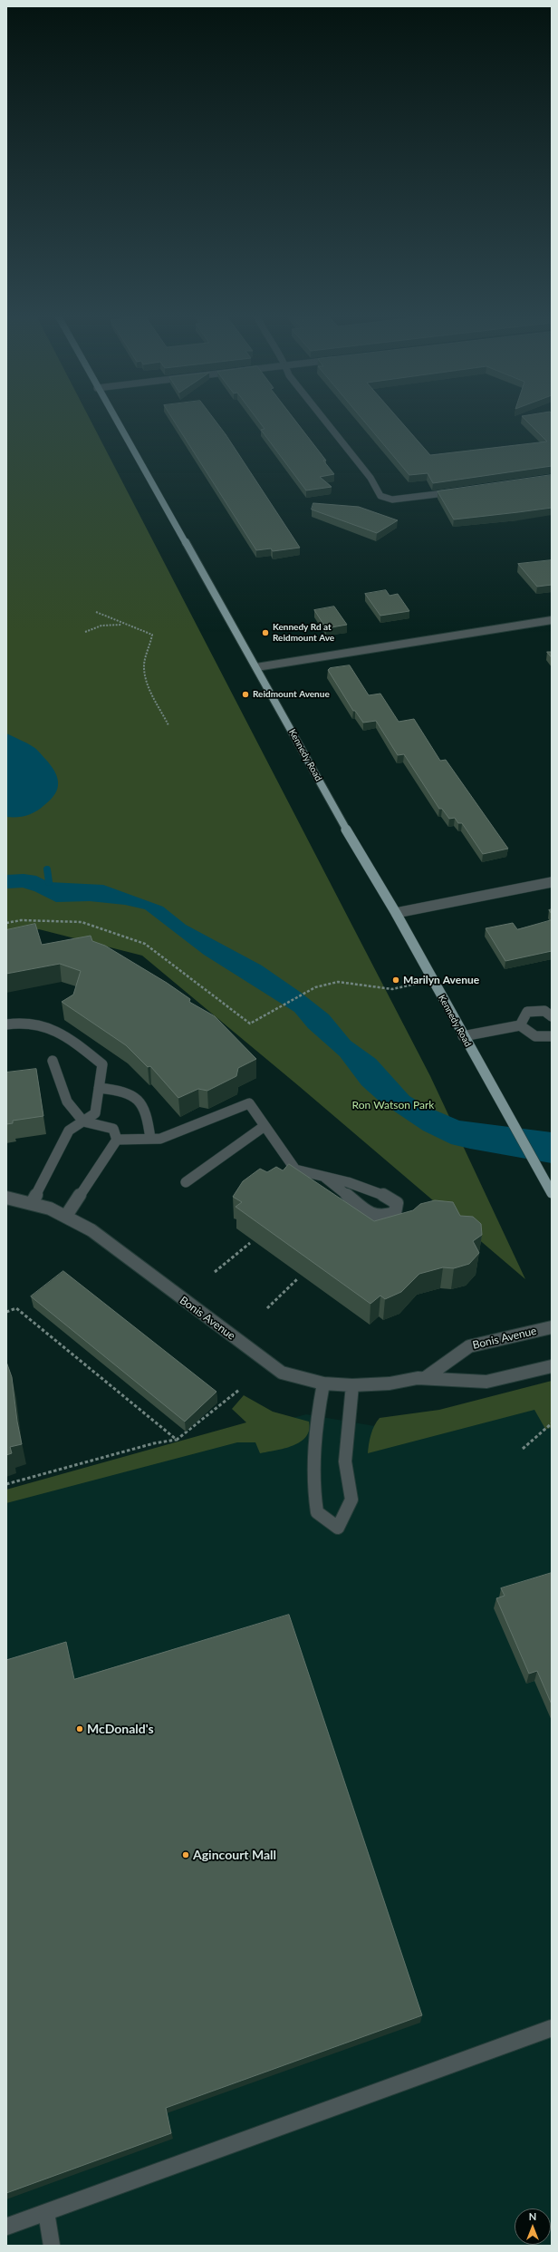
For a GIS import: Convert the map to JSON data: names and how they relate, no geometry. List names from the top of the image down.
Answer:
{
  "streets": {
    "main road": ["Kennedy Road"],
    "street": ["Bonis Avenue"]
  },
  "parks": ["Ron Watson Park"],
  "places": [
    "Kennedy Rd at Reidmount Ave",
    "Reidmount Avenue",
    "Marilyn Avenue",
    "McDonald's",
    "Agincourt Mall"
  ],
  "north": "top"
}
